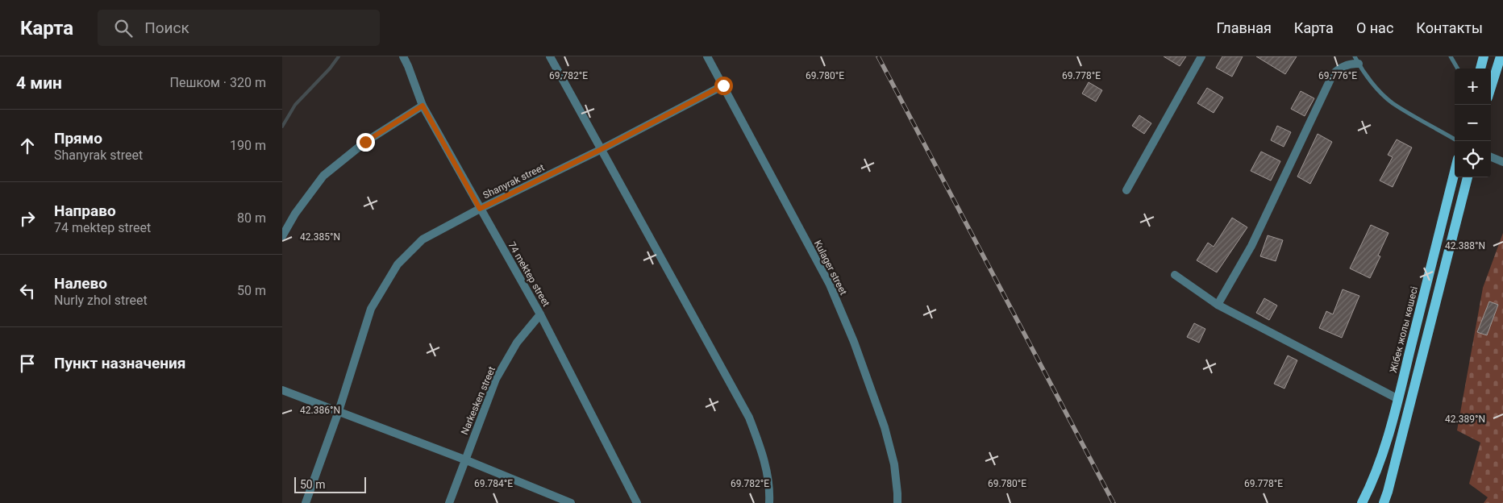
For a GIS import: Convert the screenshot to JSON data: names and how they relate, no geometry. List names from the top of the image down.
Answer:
{
  "streets": {
    "main road": ["Жібек жолы көшесі"],
    "street": [
      "Shanyrak street",
      "Kulager street",
      "74 mektep street",
      "Narkesken street"
    ]
  },
  "crossings": [
    ["Shanyrak street", "Kulager street"],
    ["Shanyrak street", "74 mektep street"],
    ["74 mektep street", "Narkesken street"]
  ],
  "scale_bar": "50 m",
  "page": {
    "header": "Карта",
    "search": "Поиск",
    "nav": [
      "Главная",
      "Карта",
      "О нас",
      "Контакты"
    ],
    "heading": ["4 мин", "Пешком · 320 m"],
    "map_buttons": ["+", "−"],
    "list": [
      ["Прямо", "Shanyrak street", "190 m"],
      ["Направо", "74 mektep street", "80 m"],
      ["Налево", "Nurly zhol street", "50 m"],
      "Пункт назначения"
    ],
    "scale": "50 m"
  },
  "coordinates": [
    "69.782°E",
    "69.780°E",
    "69.778°E",
    "69.776°E",
    "42.385°N",
    "42.388°N",
    "42.386°N",
    "42.389°N",
    "69.784°E"
  ]
}
